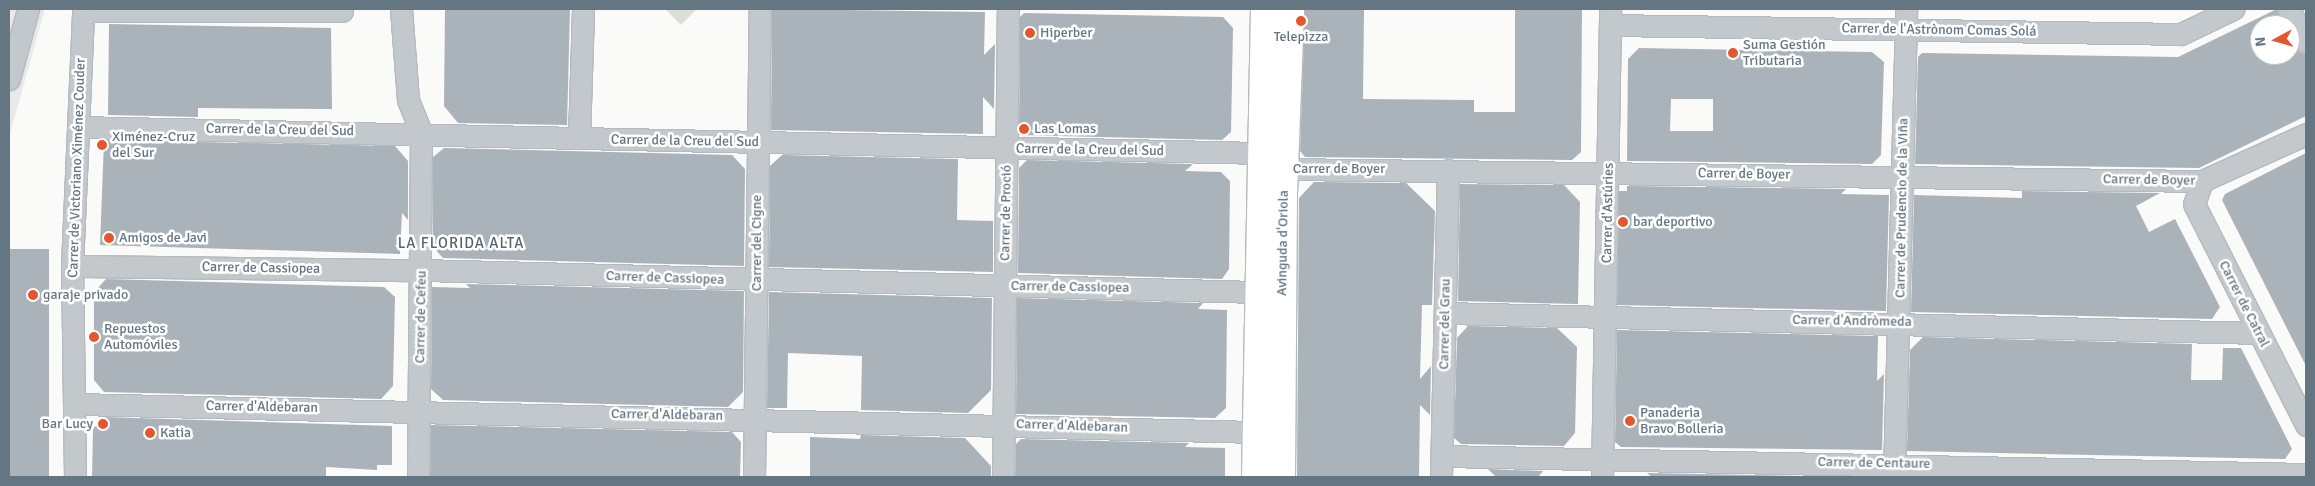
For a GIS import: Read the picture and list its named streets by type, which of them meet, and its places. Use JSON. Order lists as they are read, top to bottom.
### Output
{
  "streets": {
    "main road": ["Avinguda d'Oriola"],
    "street": [
      "Carrer de l'Astrònom Comas Solá",
      "Carrer de la Creu del Sud",
      "Carrer de Victoriano Ximénez Couder",
      "Carrer de Boyer",
      "Carrer de Prudencio de la Viña",
      "Carrer de Proció",
      "Carrer d'Astúries",
      "Carrer del Cigne",
      "Carrer de Cassiopea",
      "Carrer de Catral",
      "Carrer de Cefeu",
      "Carrer d'Andròmeda",
      "Carrer del Grau",
      "Carrer d'Aldebaran",
      "Carrer de Centaure"
    ]
  },
  "crossings": [
    ["Carrer de l'Astrònom Comas Solá", "Carrer de Prudencio de la Viña"],
    ["Carrer de l'Astrònom Comas Solá", "Carrer d'Astúries"],
    ["Carrer de la Creu del Sud", "Carrer de Victoriano Ximénez Couder"],
    ["Carrer de la Creu del Sud", "Carrer de Proció"],
    ["Carrer de la Creu del Sud", "Carrer del Cigne"],
    ["Carrer de la Creu del Sud", "Avinguda d'Oriola"],
    ["Carrer de la Creu del Sud", "Carrer de Cefeu"],
    ["Carrer de Victoriano Ximénez Couder", "Carrer de Cassiopea"],
    ["Carrer de Victoriano Ximénez Couder", "Carrer d'Aldebaran"],
    ["Carrer de Boyer", "Carrer de Prudencio de la Viña"],
    ["Carrer de Boyer", "Carrer d'Astúries"],
    ["Carrer de Boyer", "Avinguda d'Oriola"],
    ["Carrer de Boyer", "Carrer de Catral"],
    ["Carrer de Boyer", "Carrer del Grau"],
    ["Carrer de Prudencio de la Viña", "Carrer d'Andròmeda"],
    ["Carrer de Prudencio de la Viña", "Carrer de Centaure"],
    ["Carrer de Proció", "Carrer de Cassiopea"],
    ["Carrer de Proció", "Carrer d'Aldebaran"],
    ["Carrer d'Astúries", "Carrer d'Andròmeda"],
    ["Carrer d'Astúries", "Carrer de Centaure"],
    ["Carrer del Cigne", "Carrer de Cassiopea"],
    ["Carrer del Cigne", "Carrer d'Aldebaran"],
    ["Avinguda d'Oriola", "Carrer de Cassiopea"],
    ["Avinguda d'Oriola", "Carrer d'Aldebaran"],
    ["Carrer de Cassiopea", "Carrer de Cefeu"],
    ["Carrer de Catral", "Carrer d'Andròmeda"],
    ["Carrer de Cefeu", "Carrer d'Aldebaran"],
    ["Carrer d'Andròmeda", "Carrer del Grau"],
    ["Carrer del Grau", "Carrer de Centaure"]
  ],
  "districts": ["LA FLORIDA ALTA"],
  "places": [
    "Telepizza",
    "Hiperber",
    "Suma Gestión Tributaria",
    "Las Lomas",
    "Ximénez-Cruz del Sur",
    "bar deportivo",
    "Amigos de Javi",
    "garaje privado",
    "Repuestos Automóviles",
    "Panaderia Bravo Bolleria",
    "Bar Lucy",
    "Katia"
  ],
  "north": "left"
}
